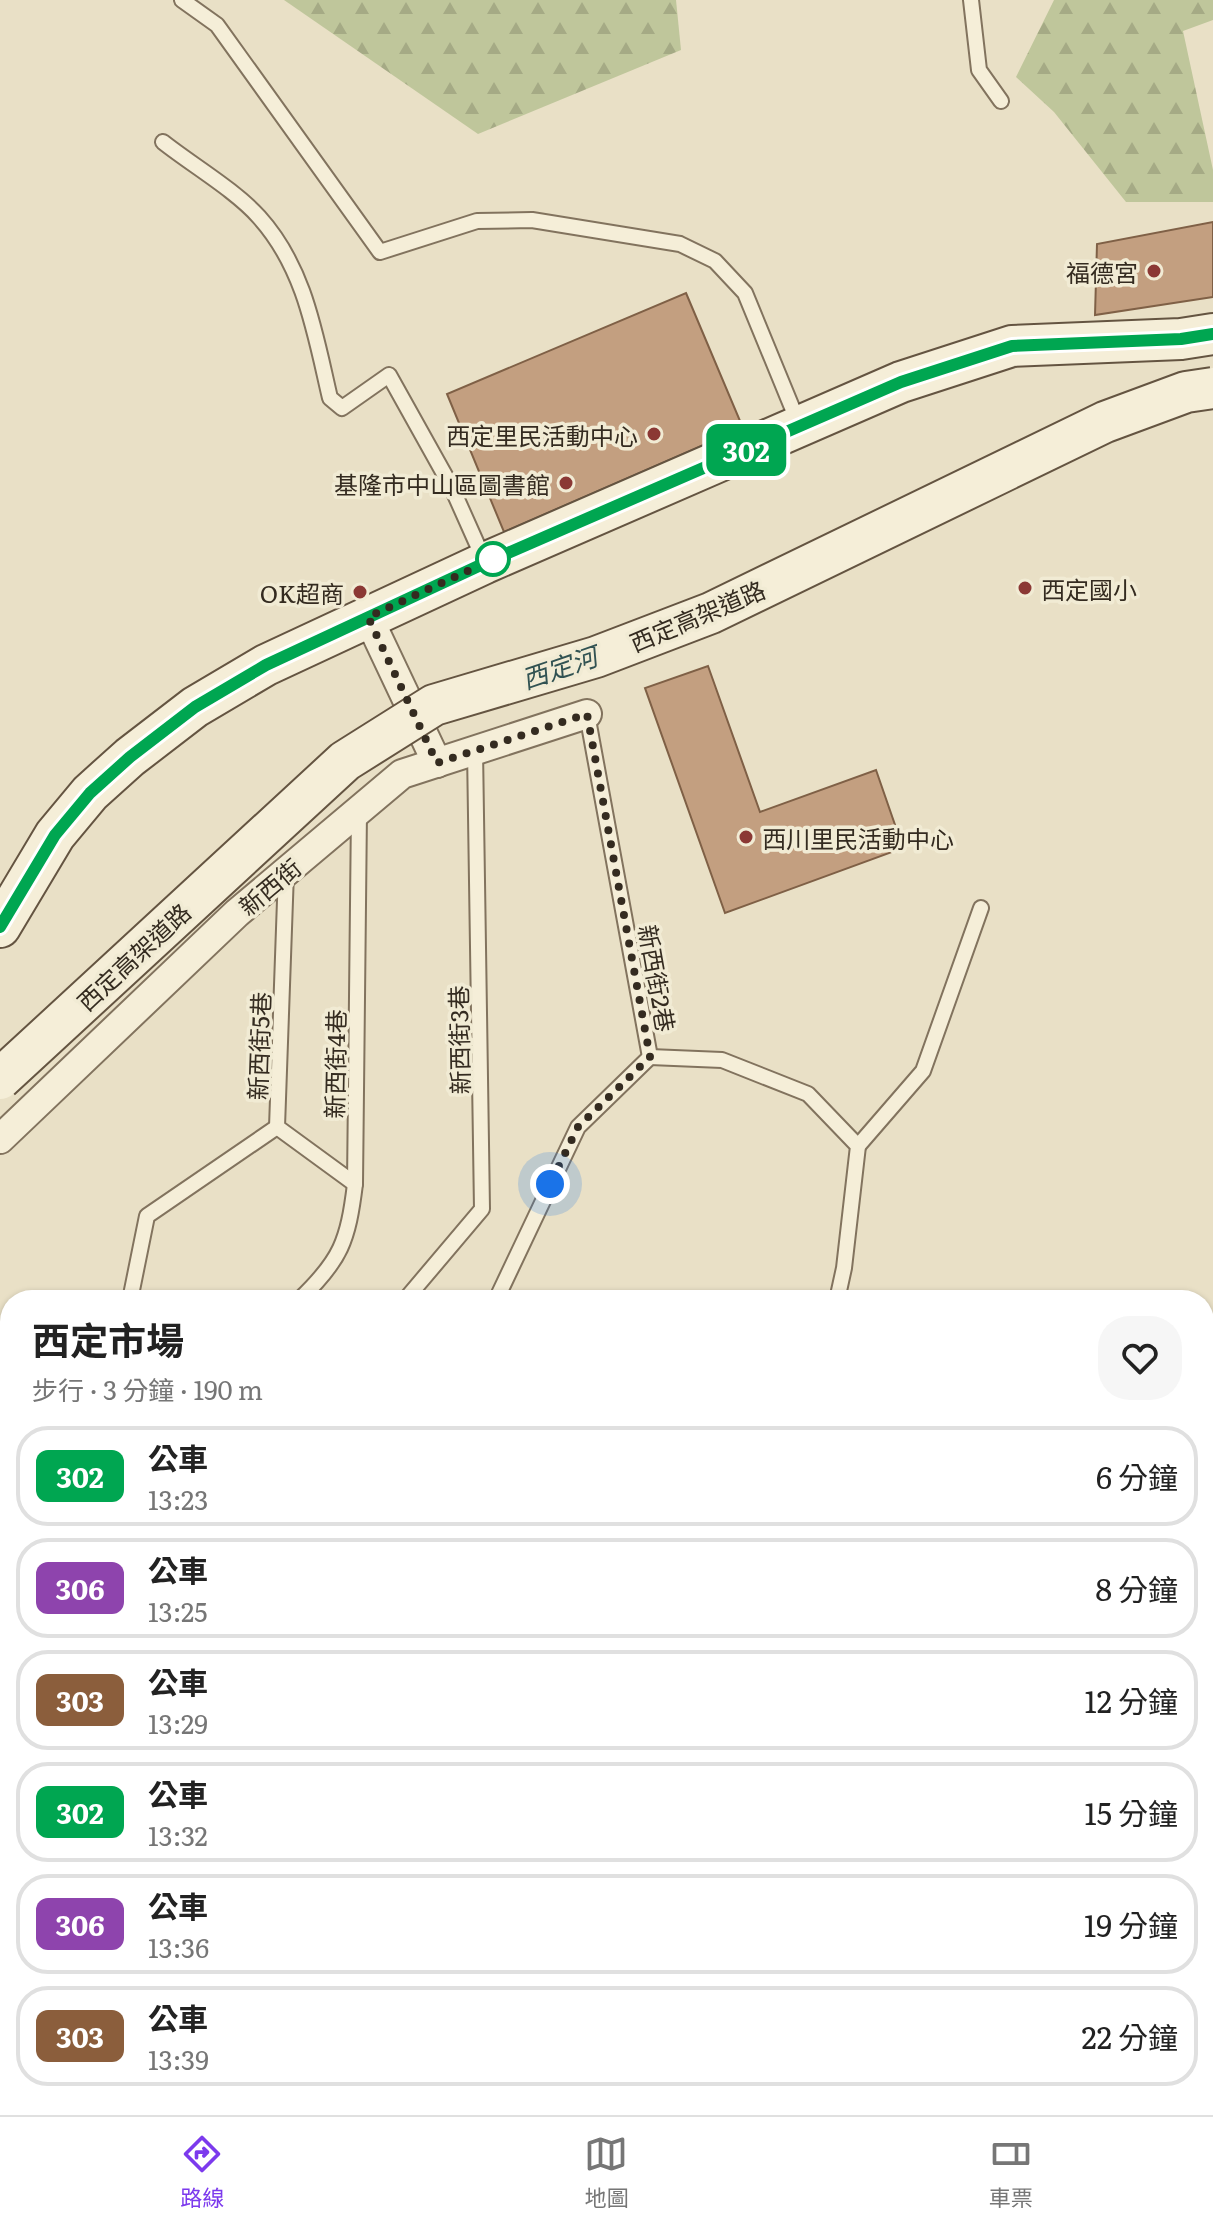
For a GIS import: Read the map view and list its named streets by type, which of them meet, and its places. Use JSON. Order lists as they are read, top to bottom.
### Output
{
  "streets": {
    "street": ["西定高架道路", "新西街"],
    "lane": [
      "新西街2巷",
      "新西街3巷",
      "新西街5巷",
      "新西街4巷"
    ]
  },
  "crossings": [
    ["新西街", "新西街2巷"],
    ["新西街", "新西街3巷"],
    ["新西街", "新西街5巷"],
    ["新西街", "新西街4巷"],
    ["新西街5巷", "新西街4巷"]
  ],
  "water": ["西定河"],
  "places": [
    "福德宮",
    "西定里民活動中心",
    "基隆市中山區圖書館",
    "西定國小",
    "OK超商",
    "西川里民活動中心"
  ],
  "lines": ["bus line 302"],
  "page": {
    "on_map": "302",
    "heading": ["西定市場", "步行 · 3 分鐘 · 190 m"],
    "list": [
      {
        "mark": "302",
        "name": "公車",
        "note": "13:23",
        "value": "6 分鐘"
      },
      {
        "mark": "306",
        "name": "公車",
        "note": "13:25",
        "value": "8 分鐘"
      },
      {
        "mark": "303",
        "name": "公車",
        "note": "13:29",
        "value": "12 分鐘"
      },
      {
        "mark": "302",
        "name": "公車",
        "note": "13:32",
        "value": "15 分鐘"
      },
      {
        "mark": "306",
        "name": "公車",
        "note": "13:36",
        "value": "19 分鐘"
      },
      {
        "mark": "303",
        "name": "公車",
        "note": "13:39",
        "value": "22 分鐘"
      }
    ],
    "tabs": ["路線", "地圖", "車票"]
  }
}
